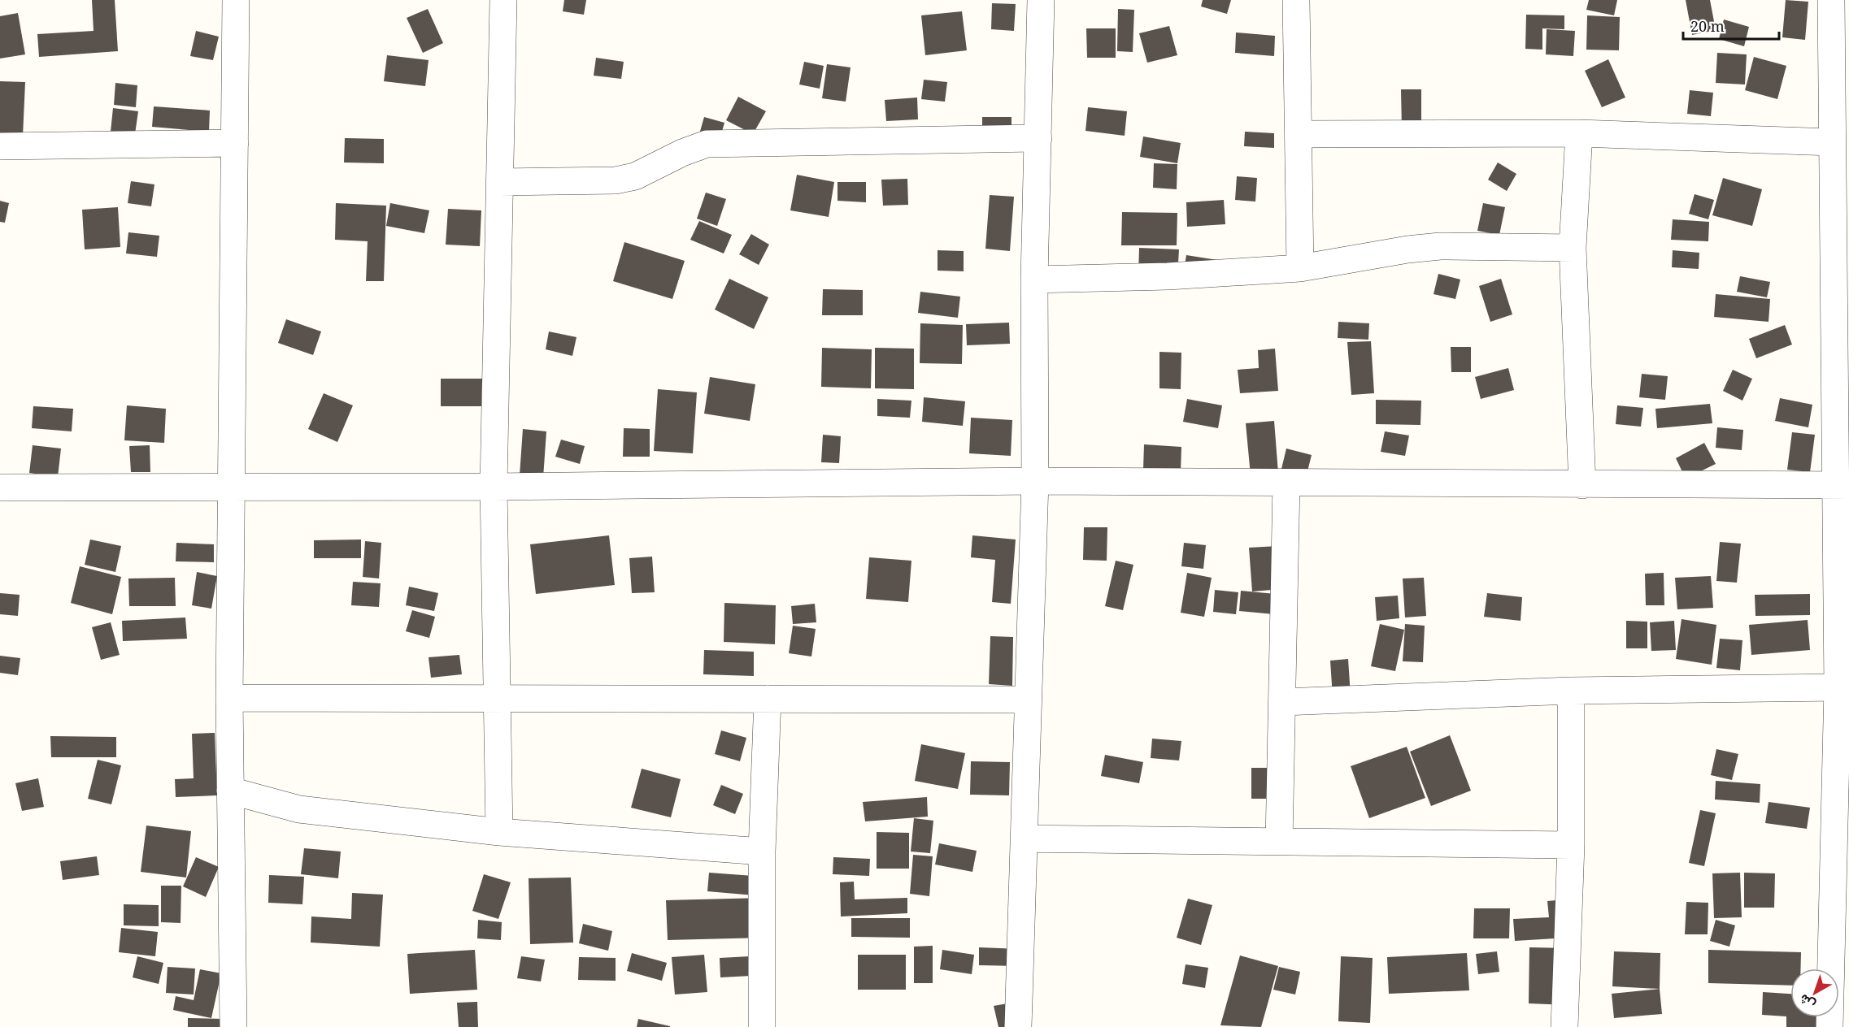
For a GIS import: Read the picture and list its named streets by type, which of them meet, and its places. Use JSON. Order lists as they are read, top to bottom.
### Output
{
  "scale_bar": "20 m",
  "north": "bottom left"
}
